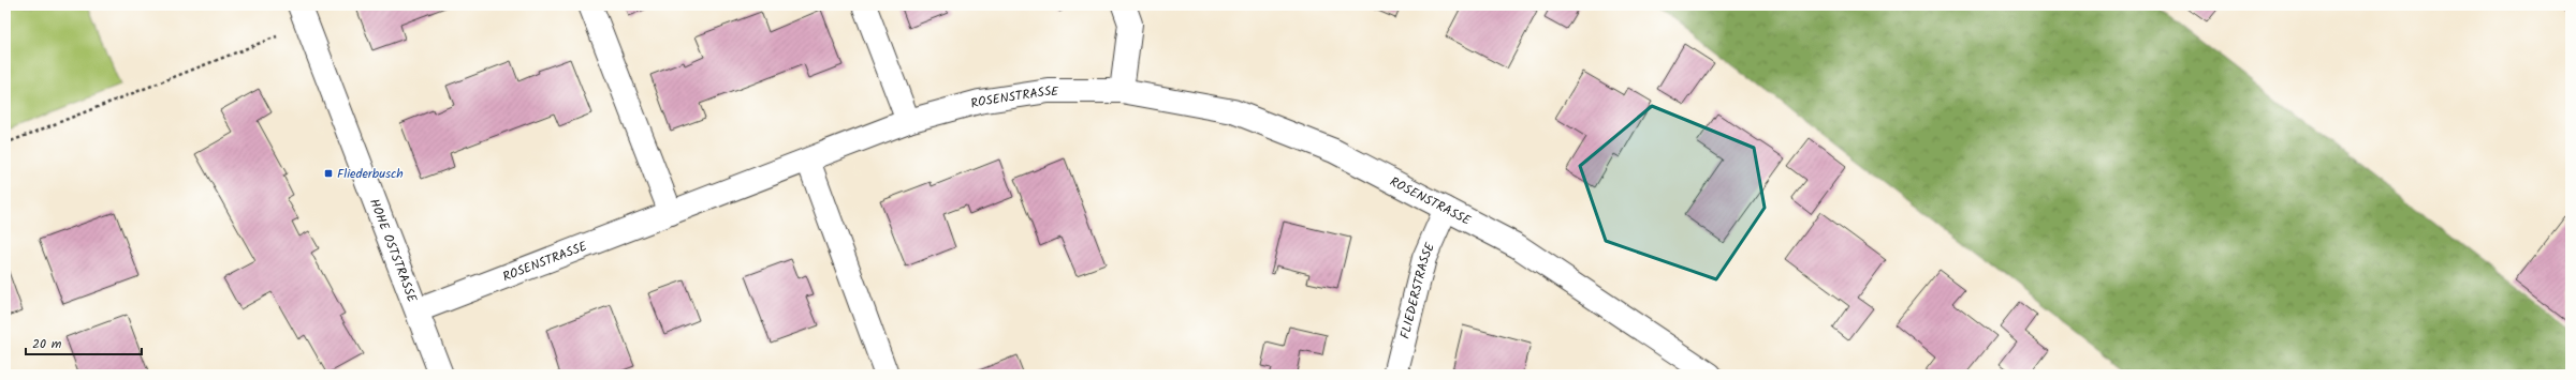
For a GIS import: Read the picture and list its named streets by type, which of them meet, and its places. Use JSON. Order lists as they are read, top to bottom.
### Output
{
  "streets": {
    "street": ["ROSENSTRASSE", "HOHE OSTSTRASSE", "FLIEDERSTRASSE"]
  },
  "crossings": [
    ["ROSENSTRASSE", "HOHE OSTSTRASSE"],
    ["ROSENSTRASSE", "FLIEDERSTRASSE"]
  ],
  "places": {
    "transit": ["Fliederbusch"]
  },
  "scale_bar": "20 m"
}
